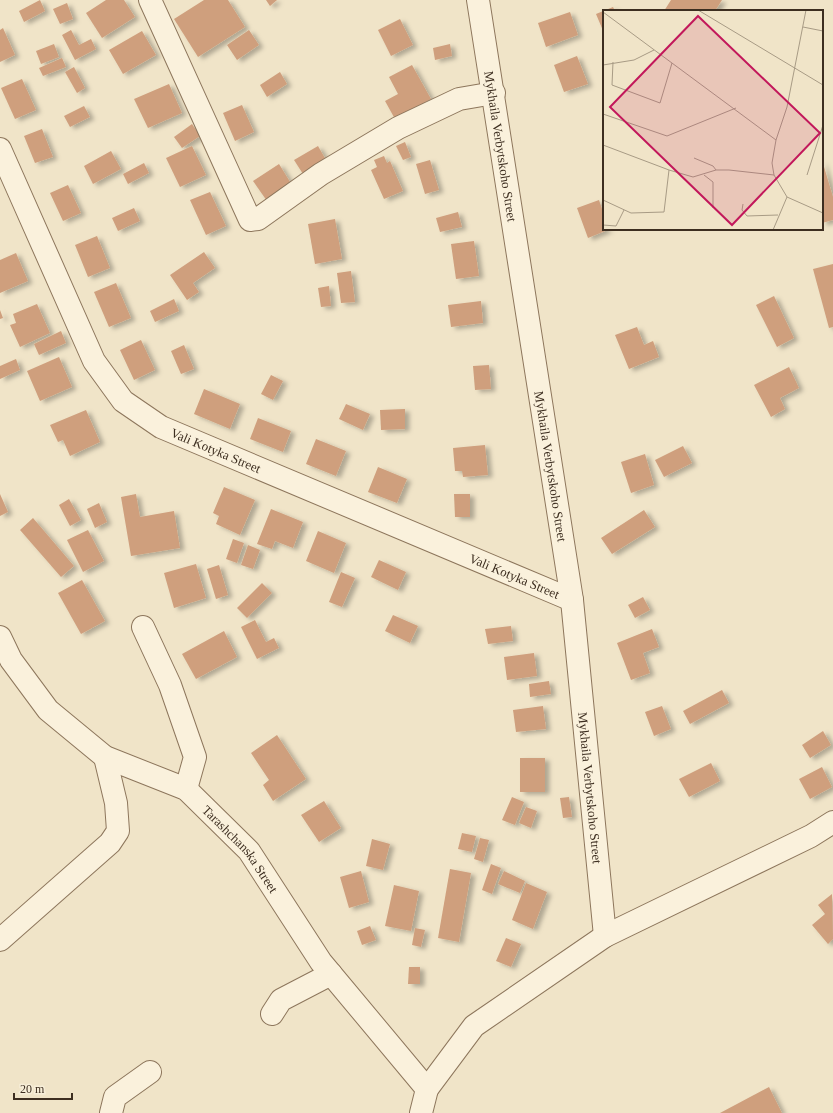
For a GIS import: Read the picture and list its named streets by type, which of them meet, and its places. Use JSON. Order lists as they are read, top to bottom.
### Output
{
  "streets": {
    "street": ["Mykhaila Verbytskoho Street", "Vali Kotyka Street", "Tarashchanska Street"]
  },
  "crossings": [
    ["Mykhaila Verbytskoho Street", "Vali Kotyka Street"]
  ],
  "scale_bar": "20 m"
}
